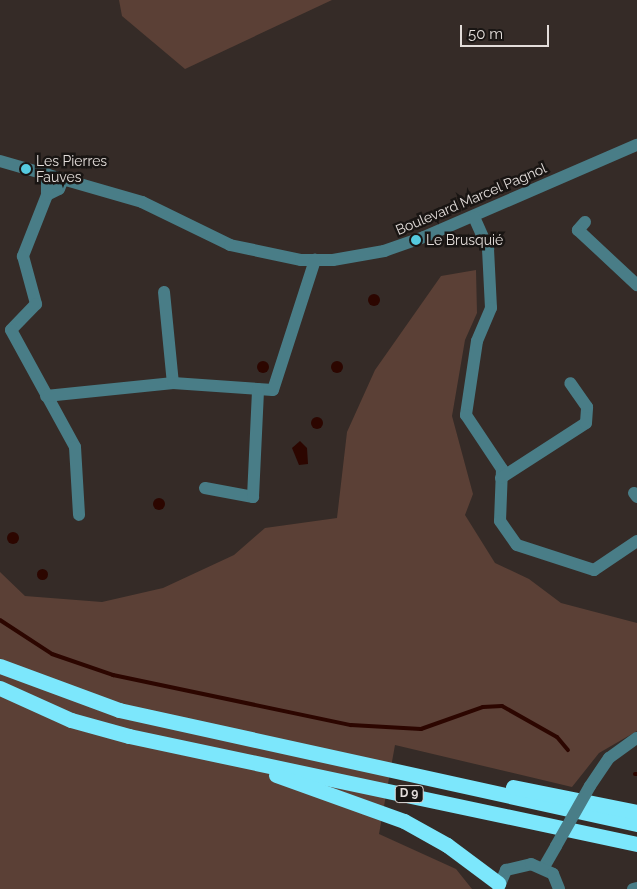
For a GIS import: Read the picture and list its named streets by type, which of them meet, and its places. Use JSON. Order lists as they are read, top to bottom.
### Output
{
  "streets": {
    "highway": ["D 9"],
    "street": ["Boulevard Marcel Pagnol"]
  },
  "places": ["Les Pierres Fauves", "Le Brusquié"],
  "scale_bar": "50 m"
}
